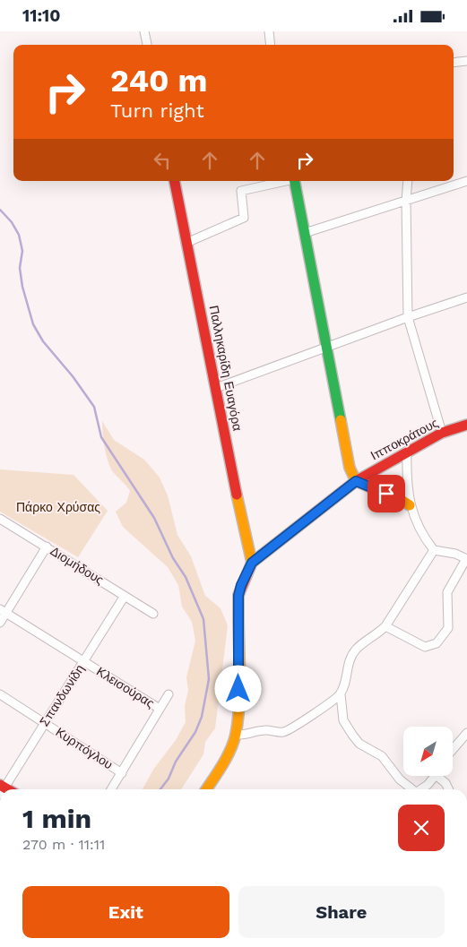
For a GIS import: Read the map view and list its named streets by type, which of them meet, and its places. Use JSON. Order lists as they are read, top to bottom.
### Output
{
  "streets": {
    "street": [
      "Παλληκαρίδη Ευαγόρα",
      "Ιπποκράτους",
      "Διομήδους",
      "Κλεισούρας",
      "Σπανδωνίδη",
      "Κυρπόγλου"
    ]
  },
  "crossings": [
    ["Παλληκαρίδη Ευαγόρα", "Ιπποκράτους"],
    ["Διομήδους", "Σπανδωνίδη"],
    ["Κλεισούρας", "Σπανδωνίδη"],
    ["Σπανδωνίδη", "Κυρπόγλου"]
  ],
  "parks": ["Πάρκο Χρύσας"],
  "north": "bottom left",
  "page": {
    "status": "11:10",
    "turn": ["240 m", "Turn right"],
    "heading": ["1 min", "270 m · 11:11"],
    "buttons": ["Exit", "Share"]
  }
}
